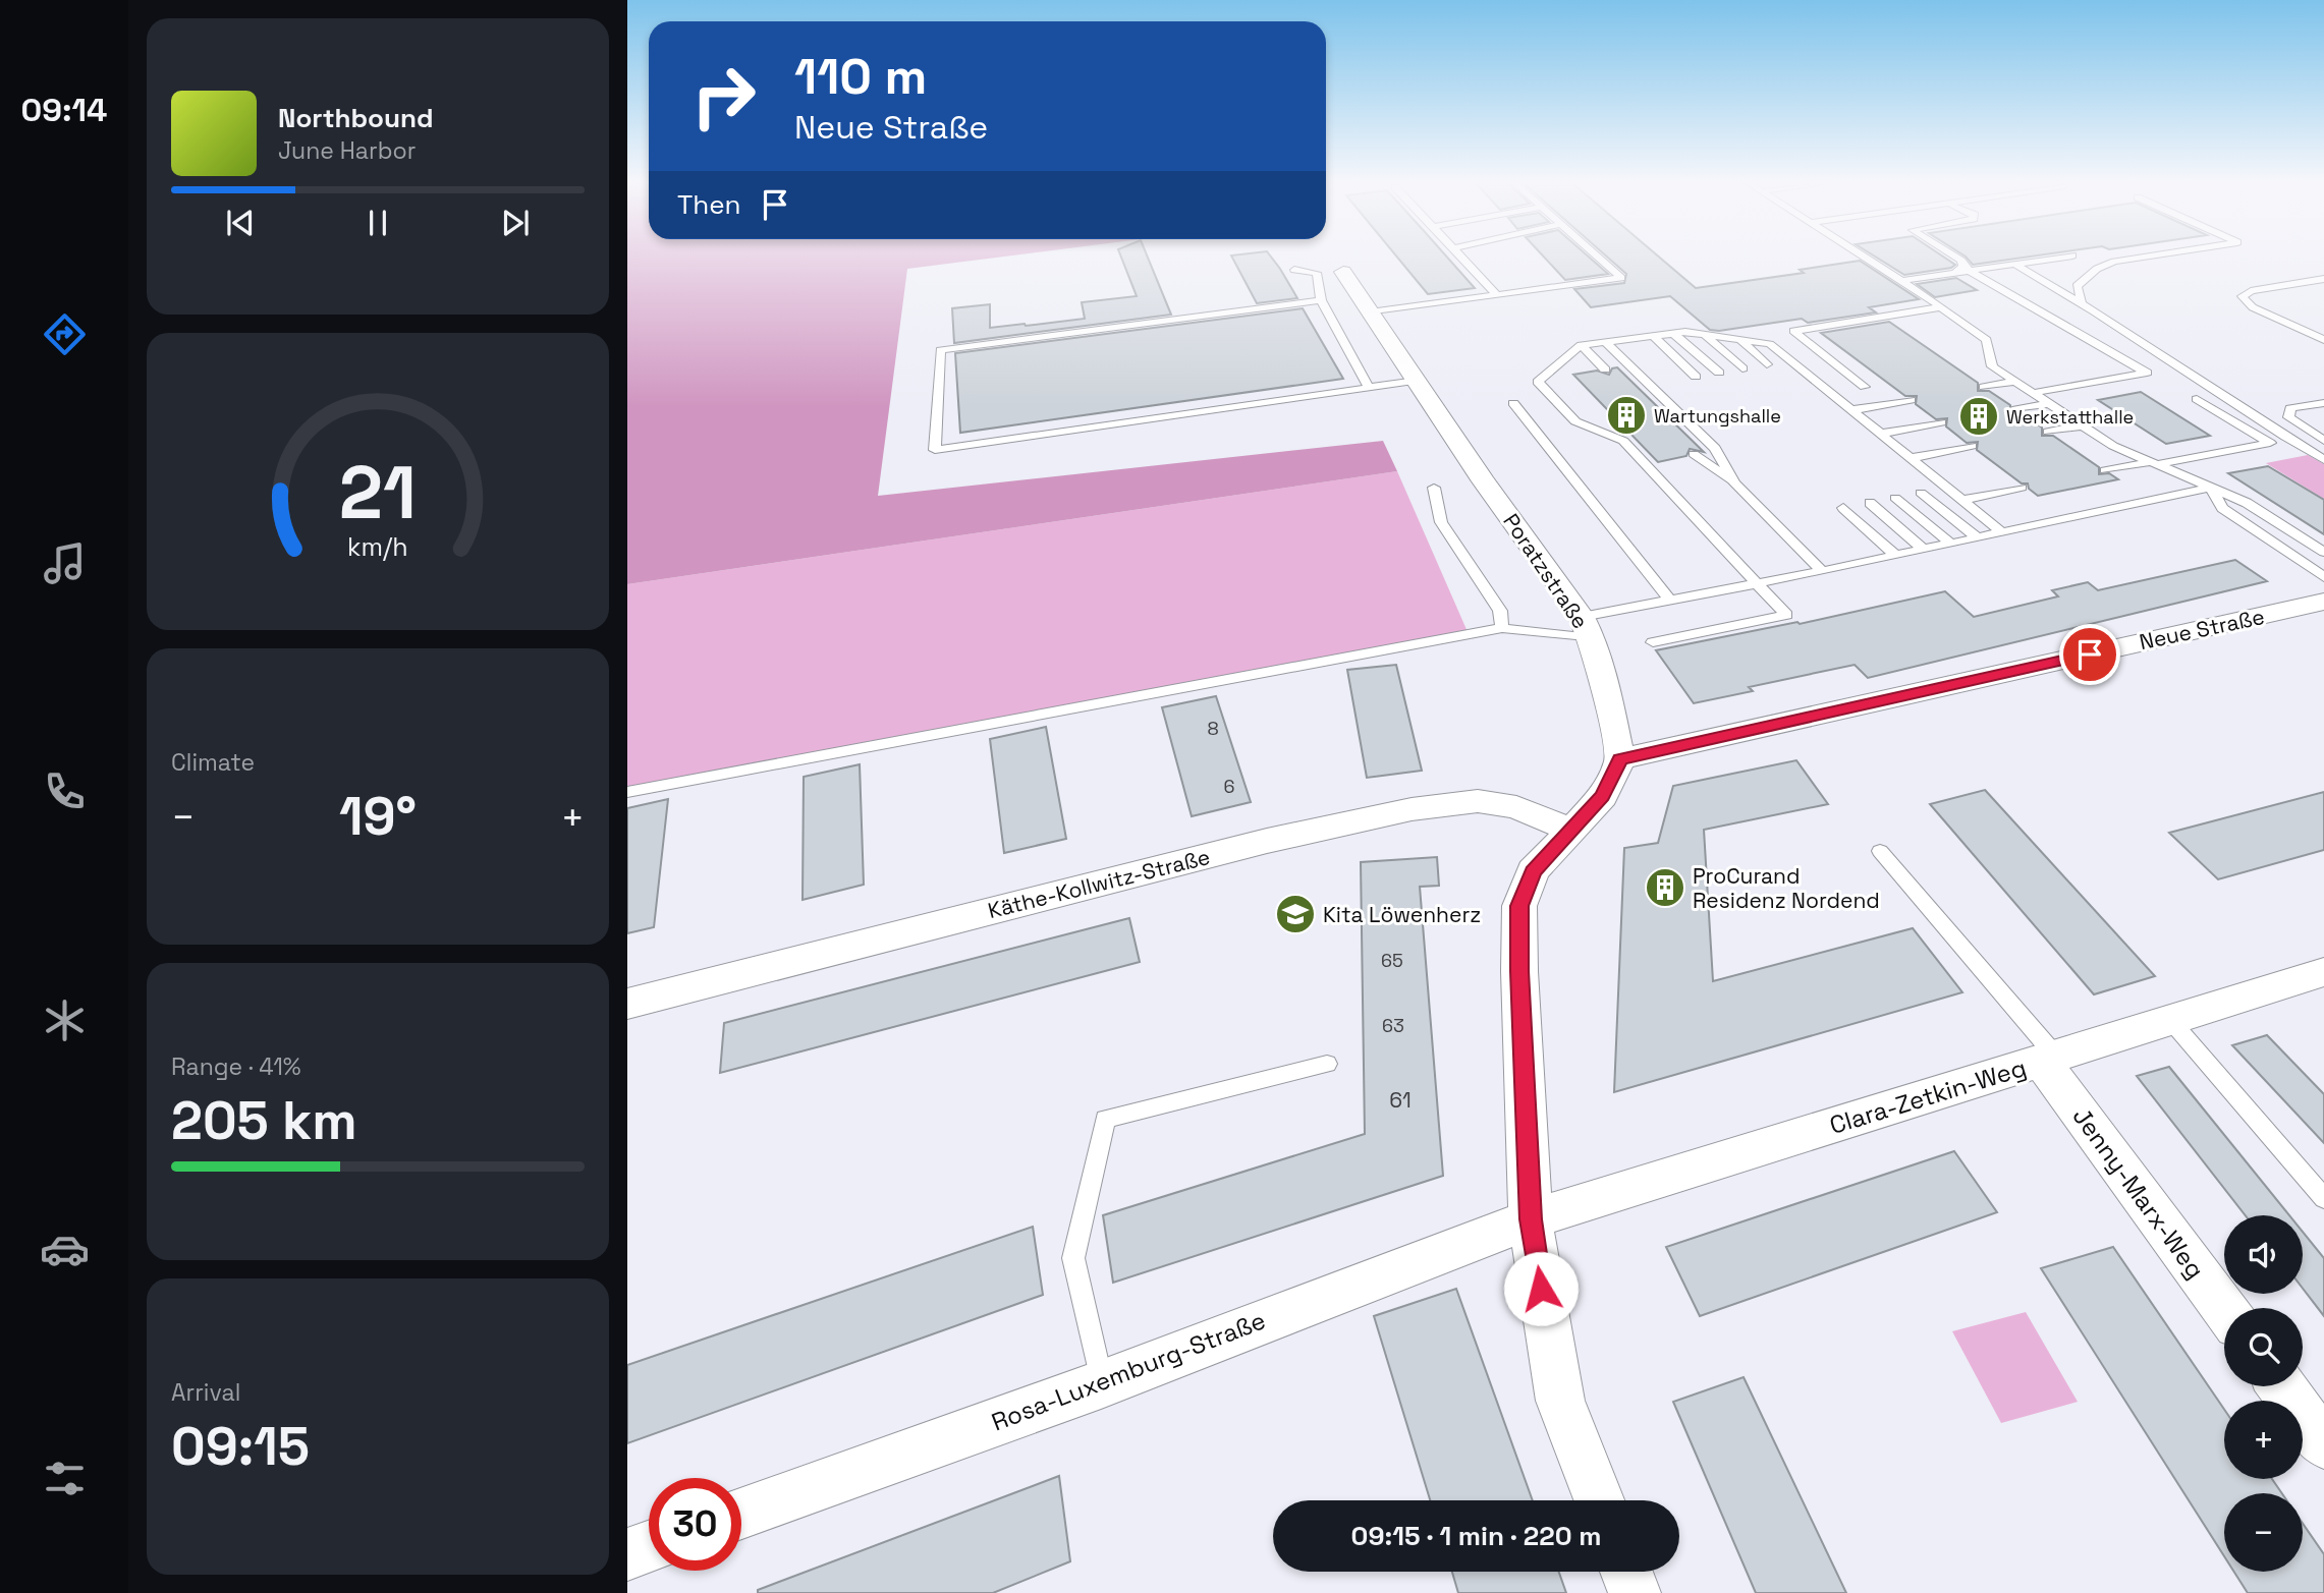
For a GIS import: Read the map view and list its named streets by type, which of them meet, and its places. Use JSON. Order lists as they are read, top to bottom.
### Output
{
  "streets": {
    "street": [
      "Poratzstraße",
      "Neue Straße",
      "Käthe-Kollwitz-Straße",
      "Clara-Zetkin-Weg",
      "Jenny-Marx-Weg",
      "Rosa-Luxemburg-Straße"
    ]
  },
  "crossings": [
    ["Poratzstraße", "Neue Straße"],
    ["Clara-Zetkin-Weg", "Jenny-Marx-Weg"],
    ["Clara-Zetkin-Weg", "Rosa-Luxemburg-Straße"]
  ],
  "places": {
    "building": ["Wartungshalle", "Werkstatthalle", "ProCurand Residenz Nordend"],
    "school or university": ["Kita Löwenherz"]
  },
  "house_numbers": [
    "8",
    "6",
    "65",
    "63",
    "61"
  ],
  "page": {
    "tabs": "09:14",
    "turn": ["110 m", "Neue Straße"],
    "song": ["Northbound", "June Harbor"],
    "then": "Then",
    "tile": [
      "Climate",
      ["Range · 41%", "205 km"],
      ["Arrival", "09:15"]
    ],
    "heat": ["−", "19°", "+"],
    "map_buttons": ["+", "−"],
    "limit": "30",
    "trip": "09:15 · 1 min · 220 m",
    "gauge": ["21", "km/h"]
  }
}
